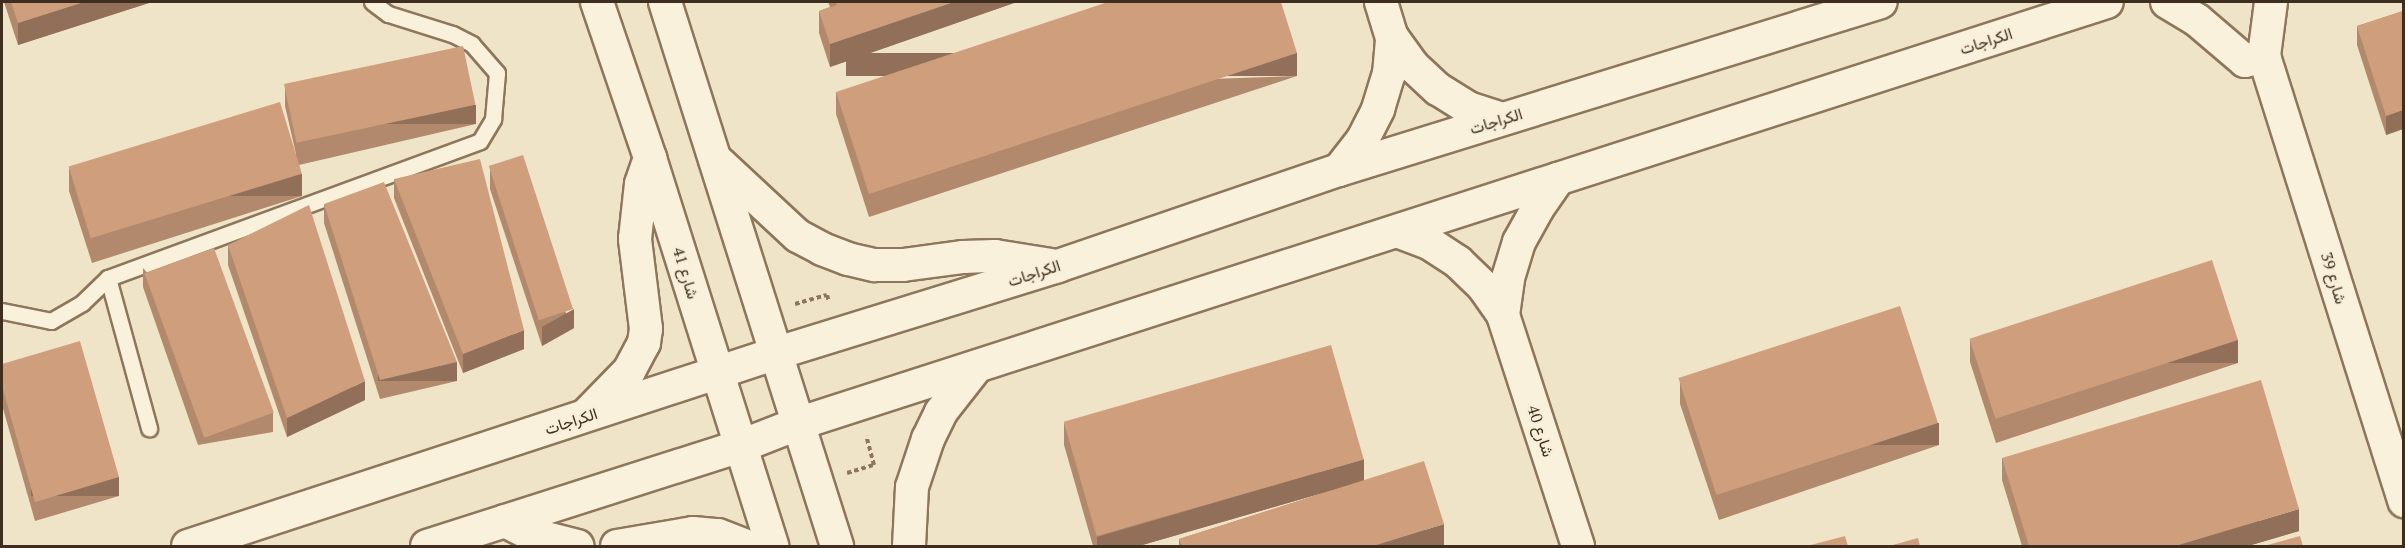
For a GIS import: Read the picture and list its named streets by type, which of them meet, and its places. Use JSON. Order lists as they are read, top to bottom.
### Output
{
  "streets": {
    "street": [
      "الكراجات",
      "شارع 41",
      "شارع 39",
      "شارع 40"
    ]
  },
  "crossings": [
    ["الكراجات", "شارع 41"],
    ["الكراجات", "شارع 40"]
  ]
}
